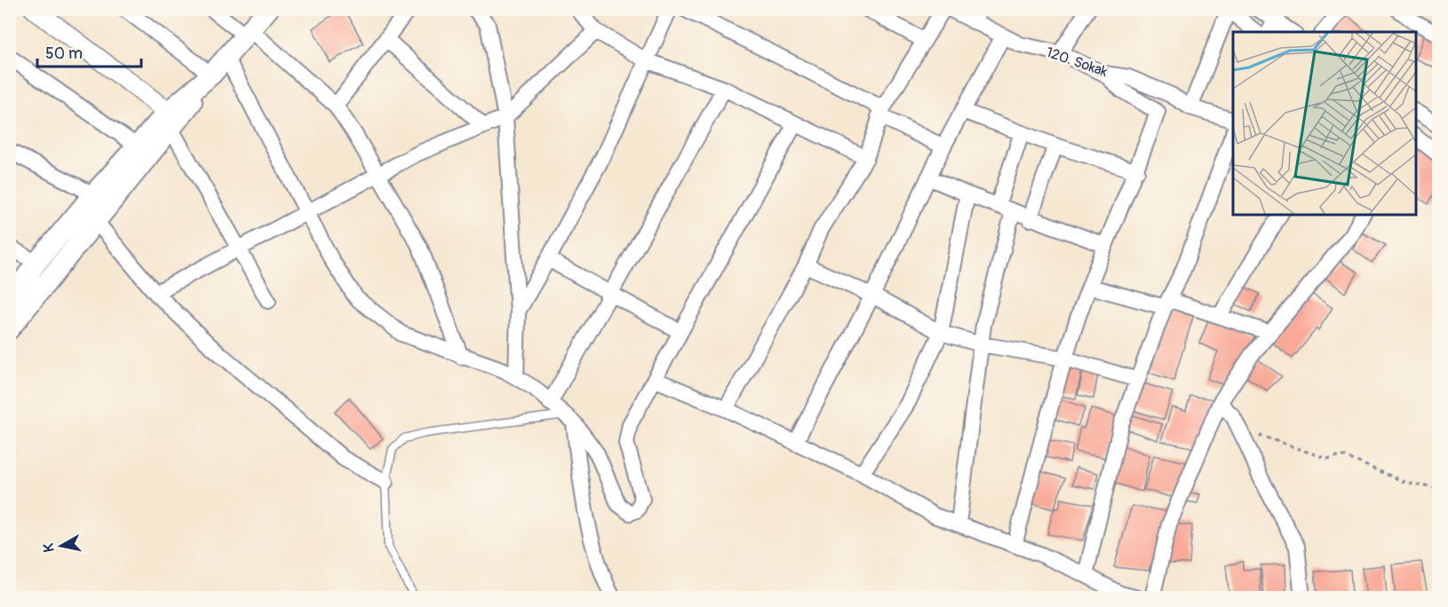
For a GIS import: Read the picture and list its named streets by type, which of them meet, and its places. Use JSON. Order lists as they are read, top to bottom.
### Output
{
  "streets": {
    "street": ["120. Sokak"]
  },
  "scale_bar": "50 m",
  "north": "left"
}
